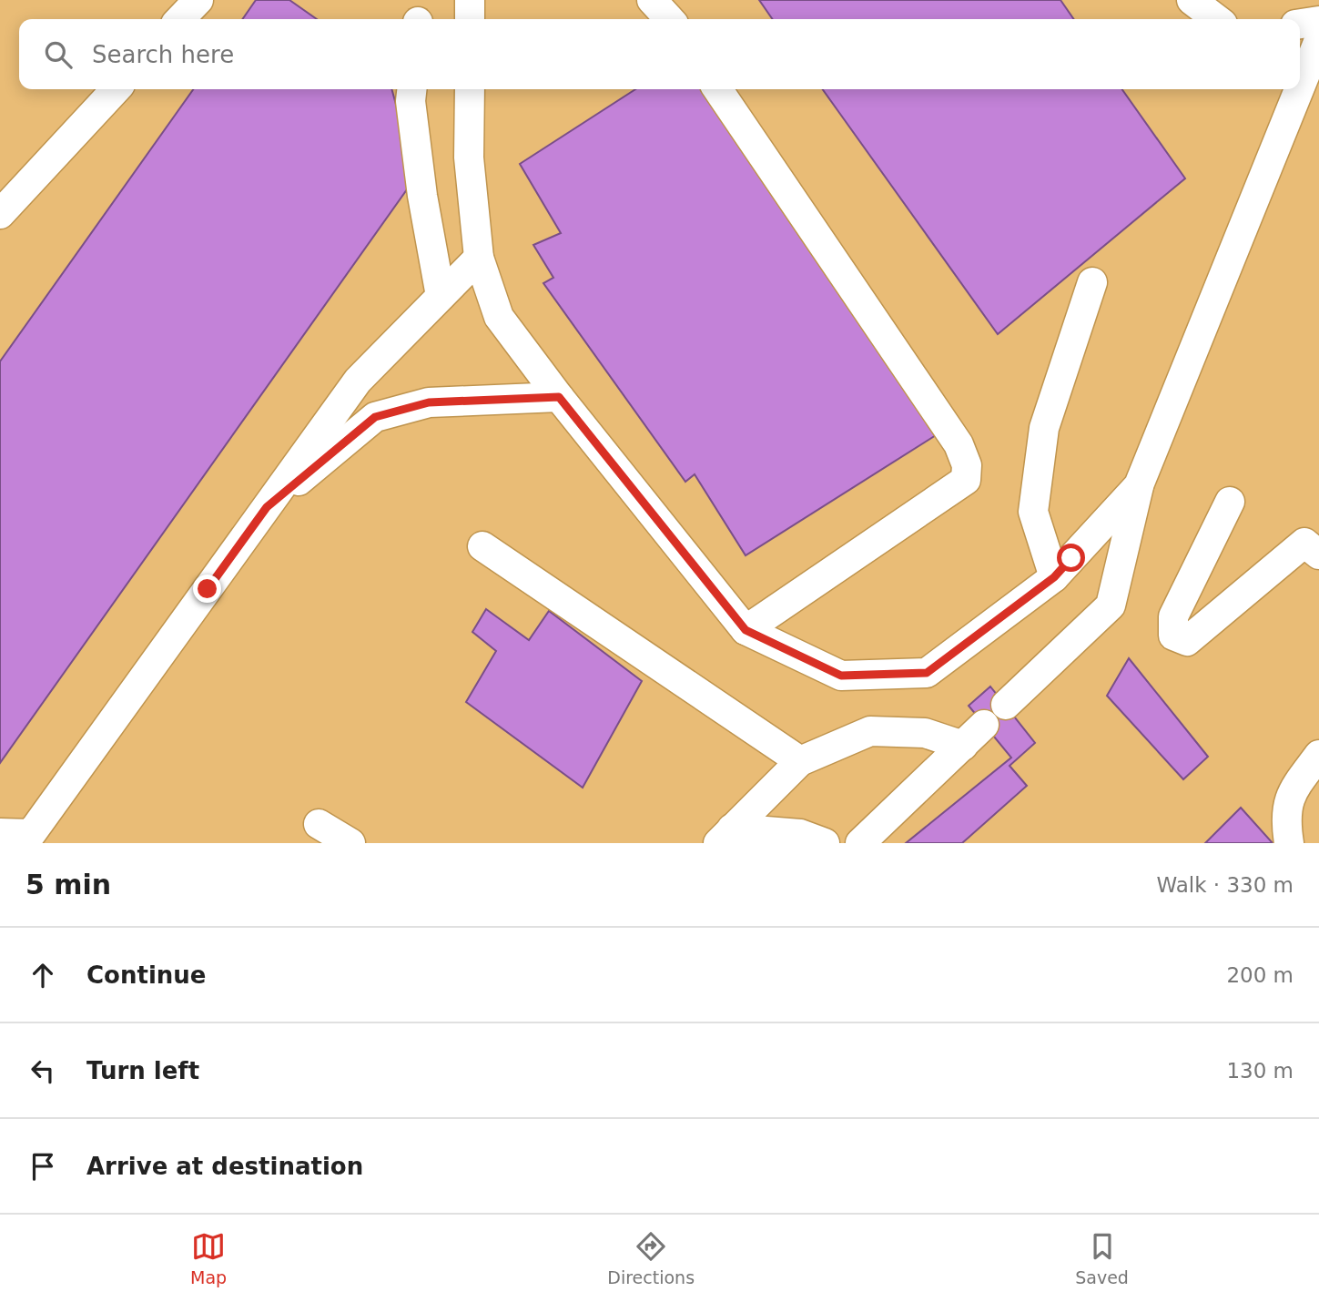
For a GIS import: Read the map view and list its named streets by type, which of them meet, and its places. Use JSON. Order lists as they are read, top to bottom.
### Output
{
  "page": {
    "search": "Search here",
    "heading": ["5 min", "Walk · 330 m"],
    "list": [
      ["Continue", "200 m"],
      ["Turn left", "130 m"],
      "Arrive at destination"
    ],
    "nav": ["Map", "Directions", "Saved"]
  }
}
